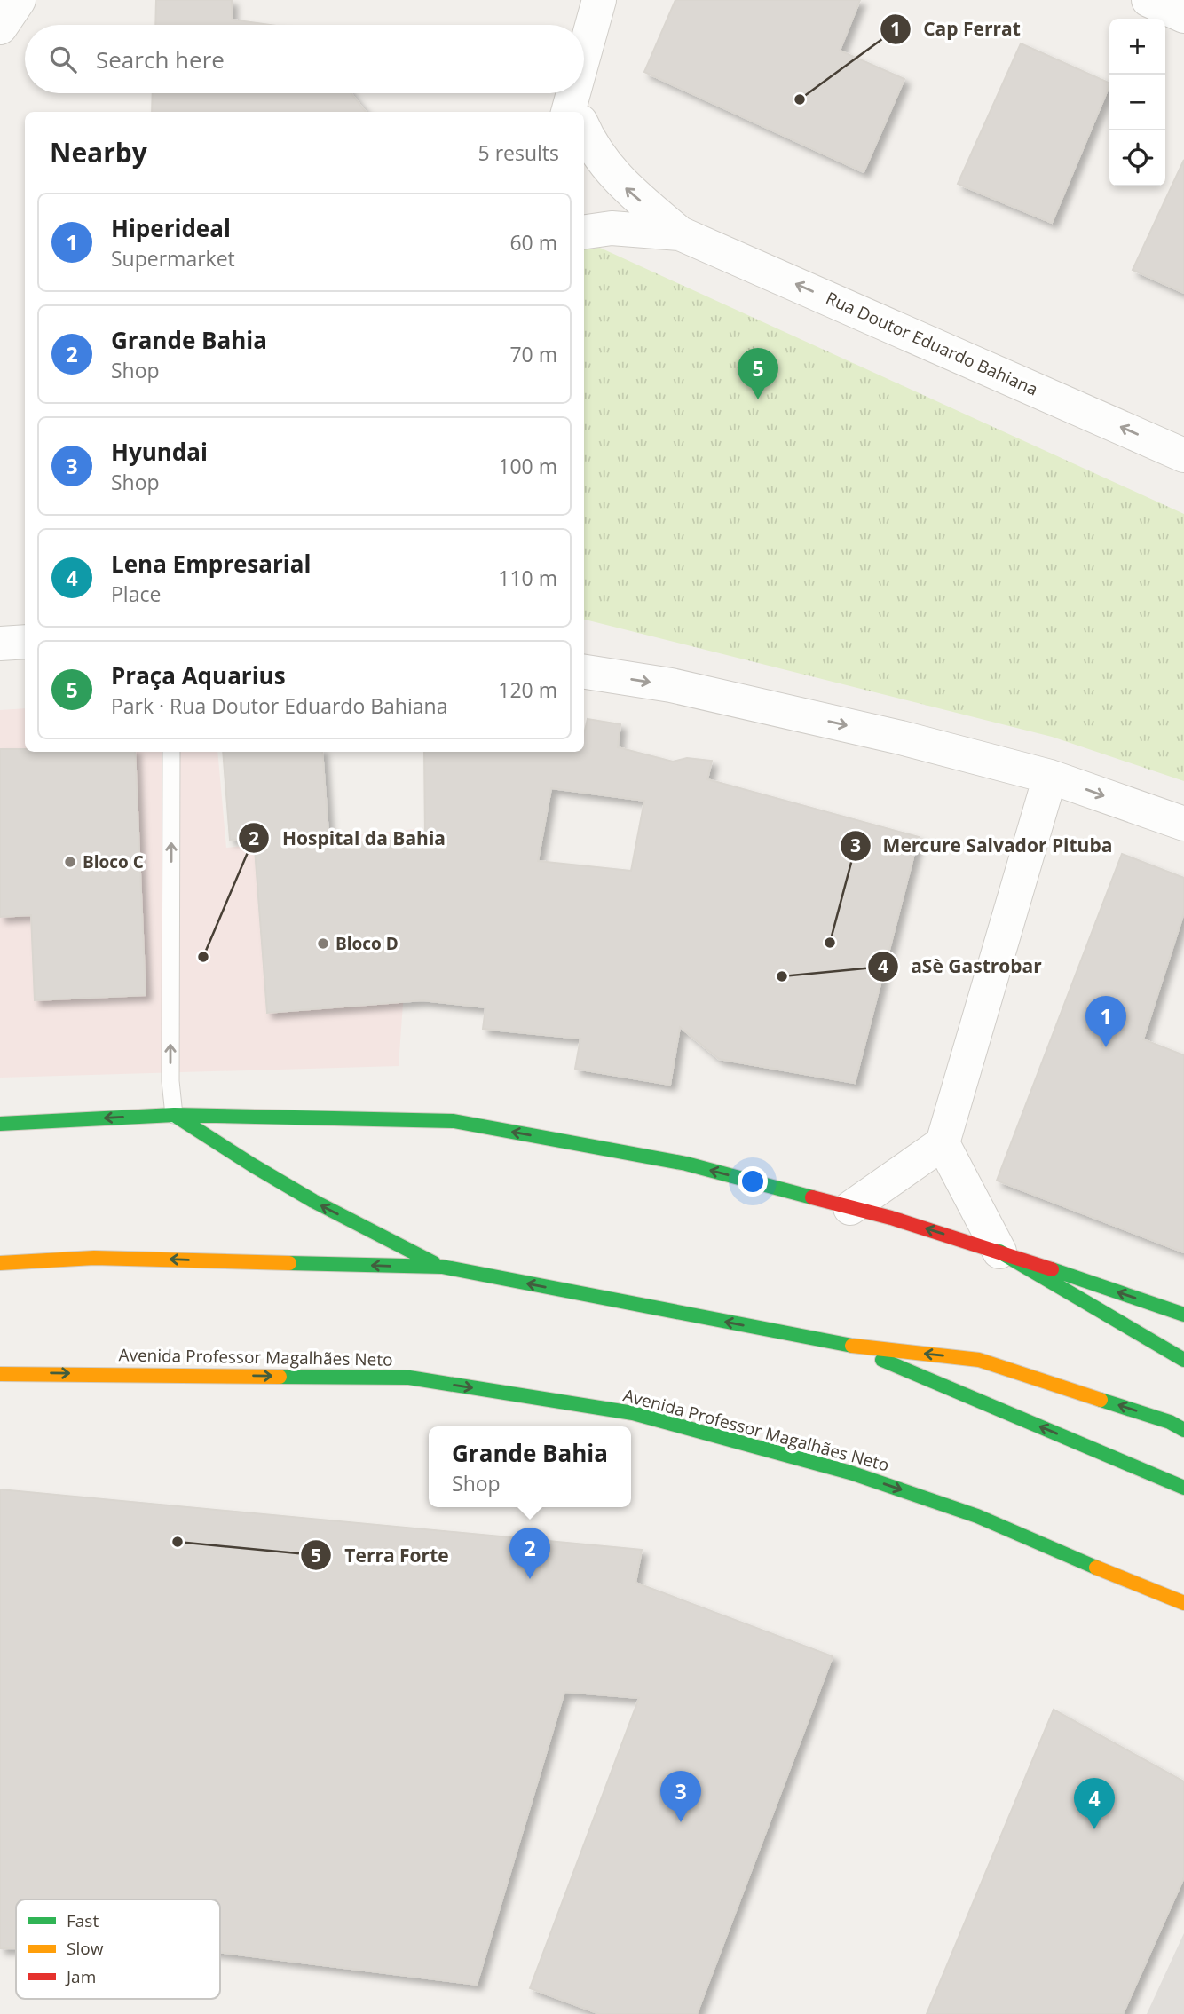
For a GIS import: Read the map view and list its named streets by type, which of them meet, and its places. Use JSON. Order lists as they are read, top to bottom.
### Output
{
  "streets": {
    "main road": ["Avenida Professor Magalhães Neto"],
    "street": ["Rua Doutor Eduardo Bahiana"]
  },
  "one_way": ["Rua Doutor Eduardo Bahiana"],
  "places": [
    "Cap Ferrat",
    "Bloco C",
    "Mercure Salvador Pituba",
    "Bloco D",
    "Hospital da Bahia",
    "aSè Gastrobar",
    "Terra Forte"
  ],
  "legend": ["Fast", "Slow", "Jam"],
  "page": {
    "map_buttons": ["+", "−"],
    "search": "Search here",
    "heading": ["Nearby", "5 results"],
    "list": [
      {
        "mark": "1",
        "name": "Hiperideal",
        "note": "Supermarket",
        "value": "60 m"
      },
      {
        "mark": "2",
        "name": "Grande Bahia",
        "note": "Shop",
        "value": "70 m"
      },
      {
        "mark": "3",
        "name": "Hyundai",
        "note": "Shop",
        "value": "100 m"
      },
      {
        "mark": "4",
        "name": "Lena Empresarial",
        "note": "Place",
        "value": "110 m"
      },
      {
        "mark": "5",
        "name": "Praça Aquarius",
        "note": "Park · Rua Doutor Eduardo Bahiana",
        "value": "120 m"
      }
    ],
    "pins": [
      "5",
      "1",
      "2",
      "3",
      "4"
    ],
    "popup": ["Grande Bahia", "Shop"]
  }
}
